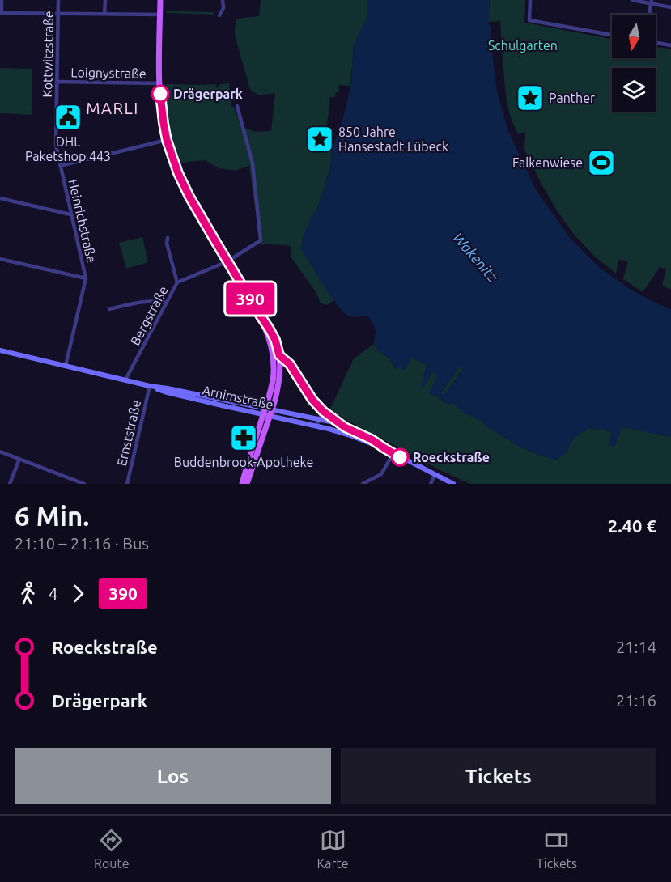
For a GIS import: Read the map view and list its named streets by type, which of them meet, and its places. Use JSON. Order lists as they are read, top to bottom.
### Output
{
  "streets": {
    "main road": ["Arnimstraße"],
    "street": [
      "Kottwitzstraße",
      "Loignystraße",
      "Heinrichstraße",
      "Bergstraße",
      "Ernststraße"
    ]
  },
  "crossings": [
    ["Kottwitzstraße", "Loignystraße"],
    ["Kottwitzstraße", "Heinrichstraße"],
    ["Heinrichstraße", "Arnimstraße"],
    ["Bergstraße", "Arnimstraße"],
    ["Arnimstraße", "Ernststraße"]
  ],
  "districts": ["MARLI"],
  "water": ["Wakenitz"],
  "parks": ["Schulgarten"],
  "places": {
    "other": ["Drägerpark", "Roeckstraße"],
    "place": ["Panther", "850 Jahre Hansestadt Lübeck"],
    "public building": ["DHL Paketshop 443"],
    "sports": ["Falkenwiese"],
    "pharmacy": ["Buddenbrook-Apotheke"]
  },
  "lines": ["bus line 390"],
  "north": "bottom",
  "page": {
    "on_map": "390",
    "heading": ["6 Min.", "21:10 – 21:16 · Bus", "2.40 €"],
    "legs": ["4", "390"],
    "list": [
      {
        "name": "Roeckstraße",
        "value": "21:14"
      },
      {
        "name": "Drägerpark",
        "value": "21:16"
      }
    ],
    "buttons": ["Los", "Tickets"],
    "tabs": ["Route", "Karte", "Tickets"]
  }
}
